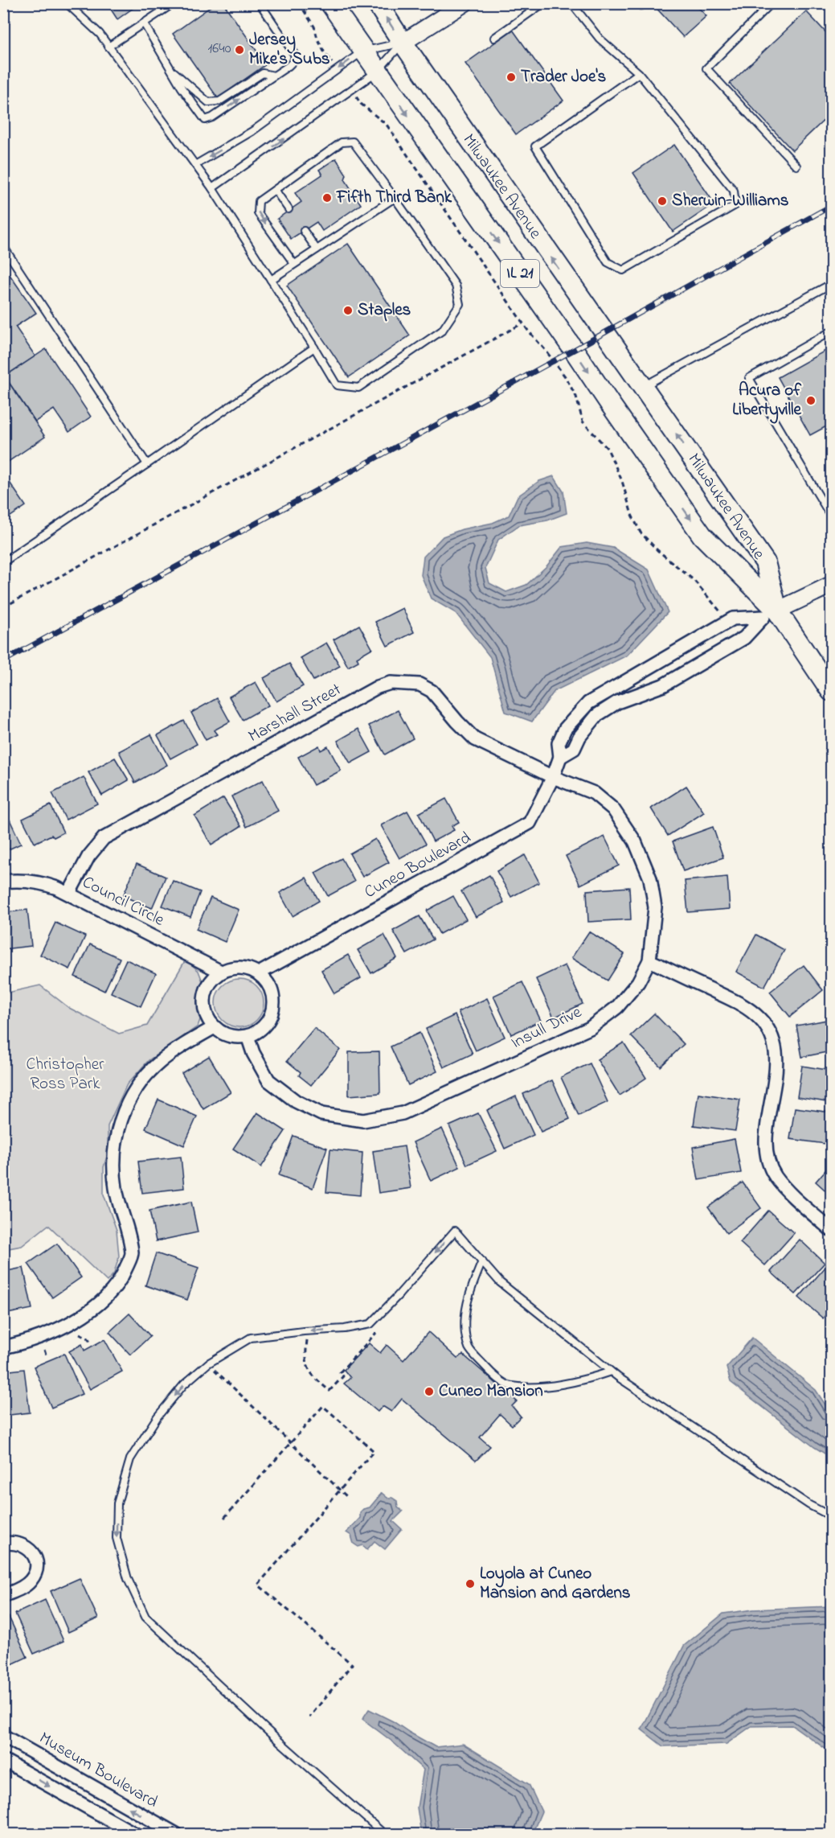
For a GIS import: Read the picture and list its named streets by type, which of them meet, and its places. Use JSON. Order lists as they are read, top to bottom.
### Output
{
  "streets": {
    "main road": ["Milwaukee Avenue", "IL 21"],
    "street": [
      "Marshall Street",
      "Cuneo Boulevard",
      "Council Circle",
      "Insull Drive",
      "Museum Boulevard"
    ]
  },
  "crossings": [
    ["Milwaukee Avenue", "IL 21"],
    ["Milwaukee Avenue", "Cuneo Boulevard"],
    ["IL 21", "Cuneo Boulevard"],
    ["Marshall Street", "Cuneo Boulevard"],
    ["Marshall Street", "Council Circle"],
    ["Marshall Street", "Insull Drive"],
    ["Cuneo Boulevard", "Council Circle"],
    ["Cuneo Boulevard", "Insull Drive"],
    ["Council Circle", "Insull Drive"]
  ],
  "parks": ["Christopher Ross Park"],
  "places": [
    "Jersey Mike's Subs",
    "Trader Joe's",
    "Fifth Third Bank",
    "Sherwin-Williams",
    "Staples",
    "Acura of Libertyville",
    "Cuneo Mansion",
    "Loyola at Cuneo Mansion and Gardens"
  ],
  "house_numbers": ["1640"]
}
